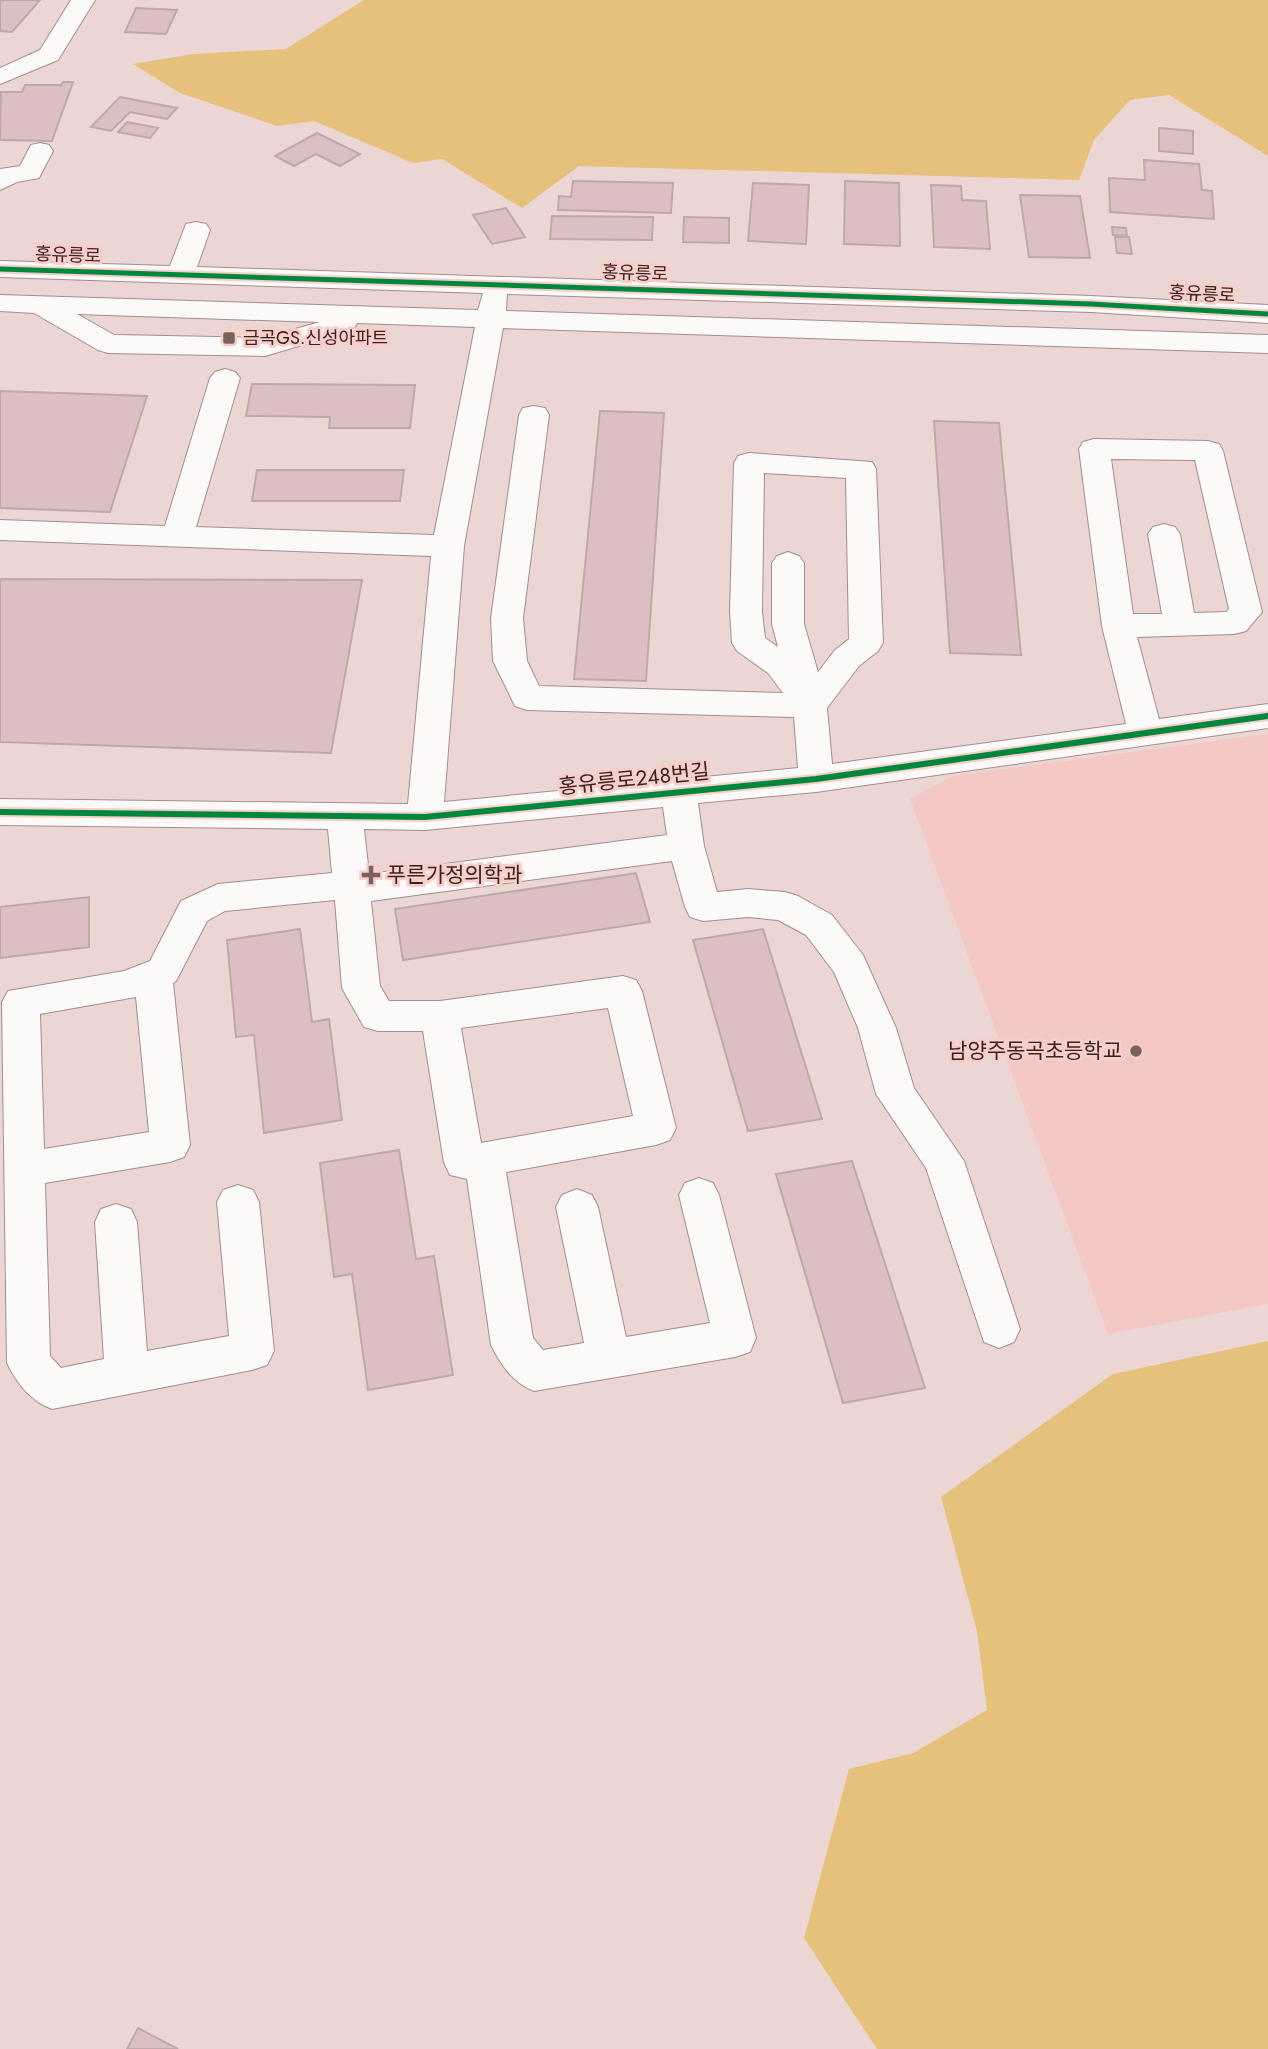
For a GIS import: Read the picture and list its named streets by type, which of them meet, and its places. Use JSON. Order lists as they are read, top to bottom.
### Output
{
  "streets": {
    "street": ["홍유릉로", "홍유릉로248번길"]
  },
  "places": {
    "transit": ["금곡GS.신성아파트"],
    "health": ["푸른가정의학과"],
    "other": ["남양주동곡초등학교"]
  }
}
